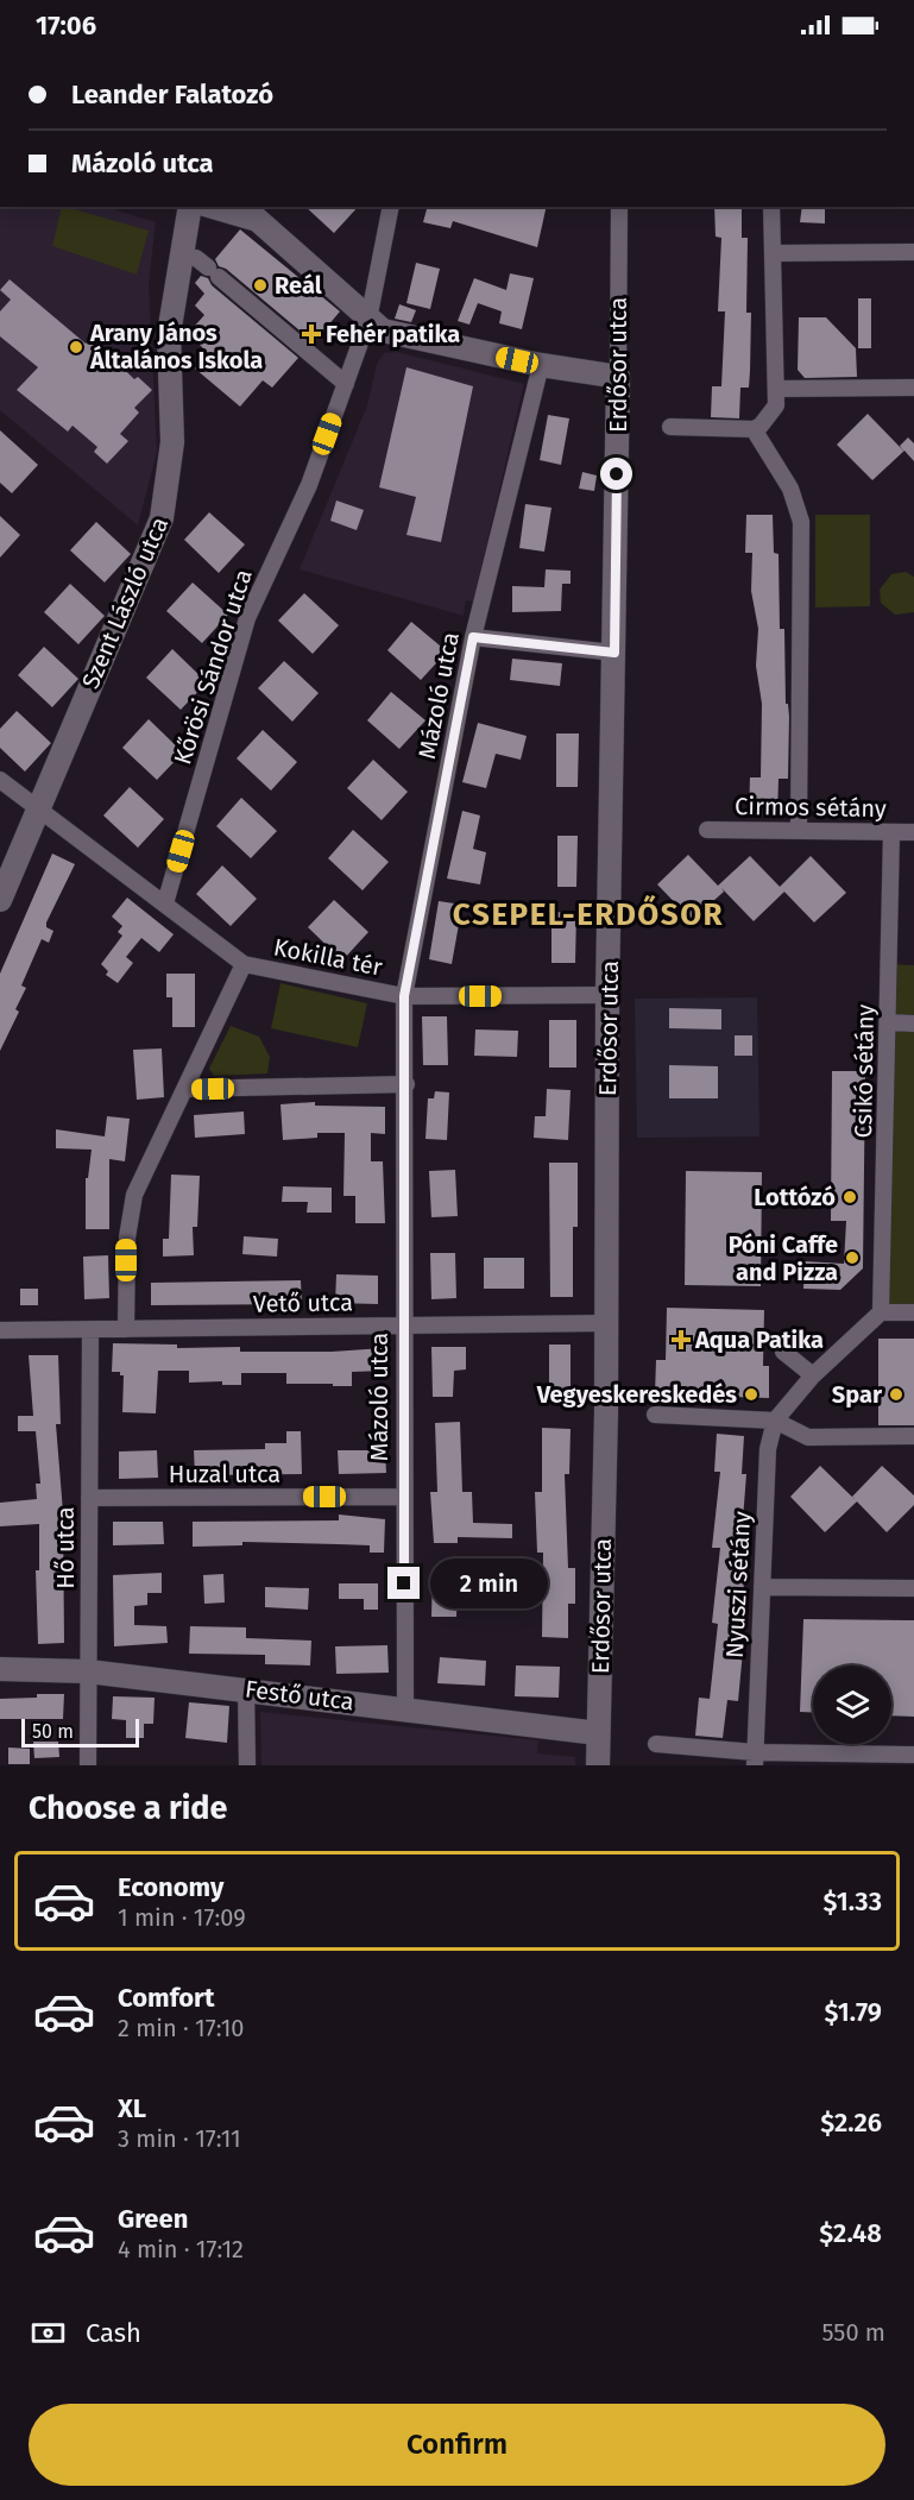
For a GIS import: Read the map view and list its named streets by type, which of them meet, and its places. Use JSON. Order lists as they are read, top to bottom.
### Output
{
  "streets": {
    "street": [
      "Erdősor utca",
      "Szent László utca",
      "Kőrösi Sándor utca",
      "Mázoló utca",
      "Cirmos sétány",
      "Kokilla tér",
      "Csikó sétány",
      "Vető utca",
      "Huzal utca",
      "Hő utca",
      "Nyuszi sétány",
      "Festő utca"
    ]
  },
  "crossings": [
    ["Erdősor utca", "Vető utca"],
    ["Erdősor utca", "Festő utca"],
    ["Mázoló utca", "Kokilla tér"],
    ["Mázoló utca", "Vető utca"],
    ["Mázoló utca", "Huzal utca"],
    ["Mázoló utca", "Festő utca"],
    ["Cirmos sétány", "Csikó sétány"],
    ["Kokilla tér", "Vető utca"],
    ["Vető utca", "Hő utca"],
    ["Huzal utca", "Hő utca"],
    ["Hő utca", "Festő utca"]
  ],
  "districts": ["CSEPEL-ERDŐSOR"],
  "places": {
    "other": [
      "Reál",
      "Arany János Általános Iskola",
      "Lottózó",
      "Póni Caffe and Pizza",
      "Vegyeskereskedés",
      "Spar"
    ],
    "health": ["Fehér patika", "Aqua Patika"]
  },
  "scale_bar": "50 m",
  "page": {
    "status": "17:06",
    "banner": ["Leander Falatozó", "Mázoló utca"],
    "bubble": "2 min",
    "scale": "50 m",
    "heading": "Choose a ride",
    "list": [
      {
        "name": "Economy",
        "note": "1 min · 17:09",
        "value": "$1.33"
      },
      {
        "name": "Comfort",
        "note": "2 min · 17:10",
        "value": "$1.79"
      },
      {
        "name": "XL",
        "note": "3 min · 17:11",
        "value": "$2.26"
      },
      {
        "name": "Green",
        "note": "4 min · 17:12",
        "value": "$2.48"
      }
    ],
    "pay": ["Cash", "550 m"],
    "buttons": "Confirm"
  }
}
